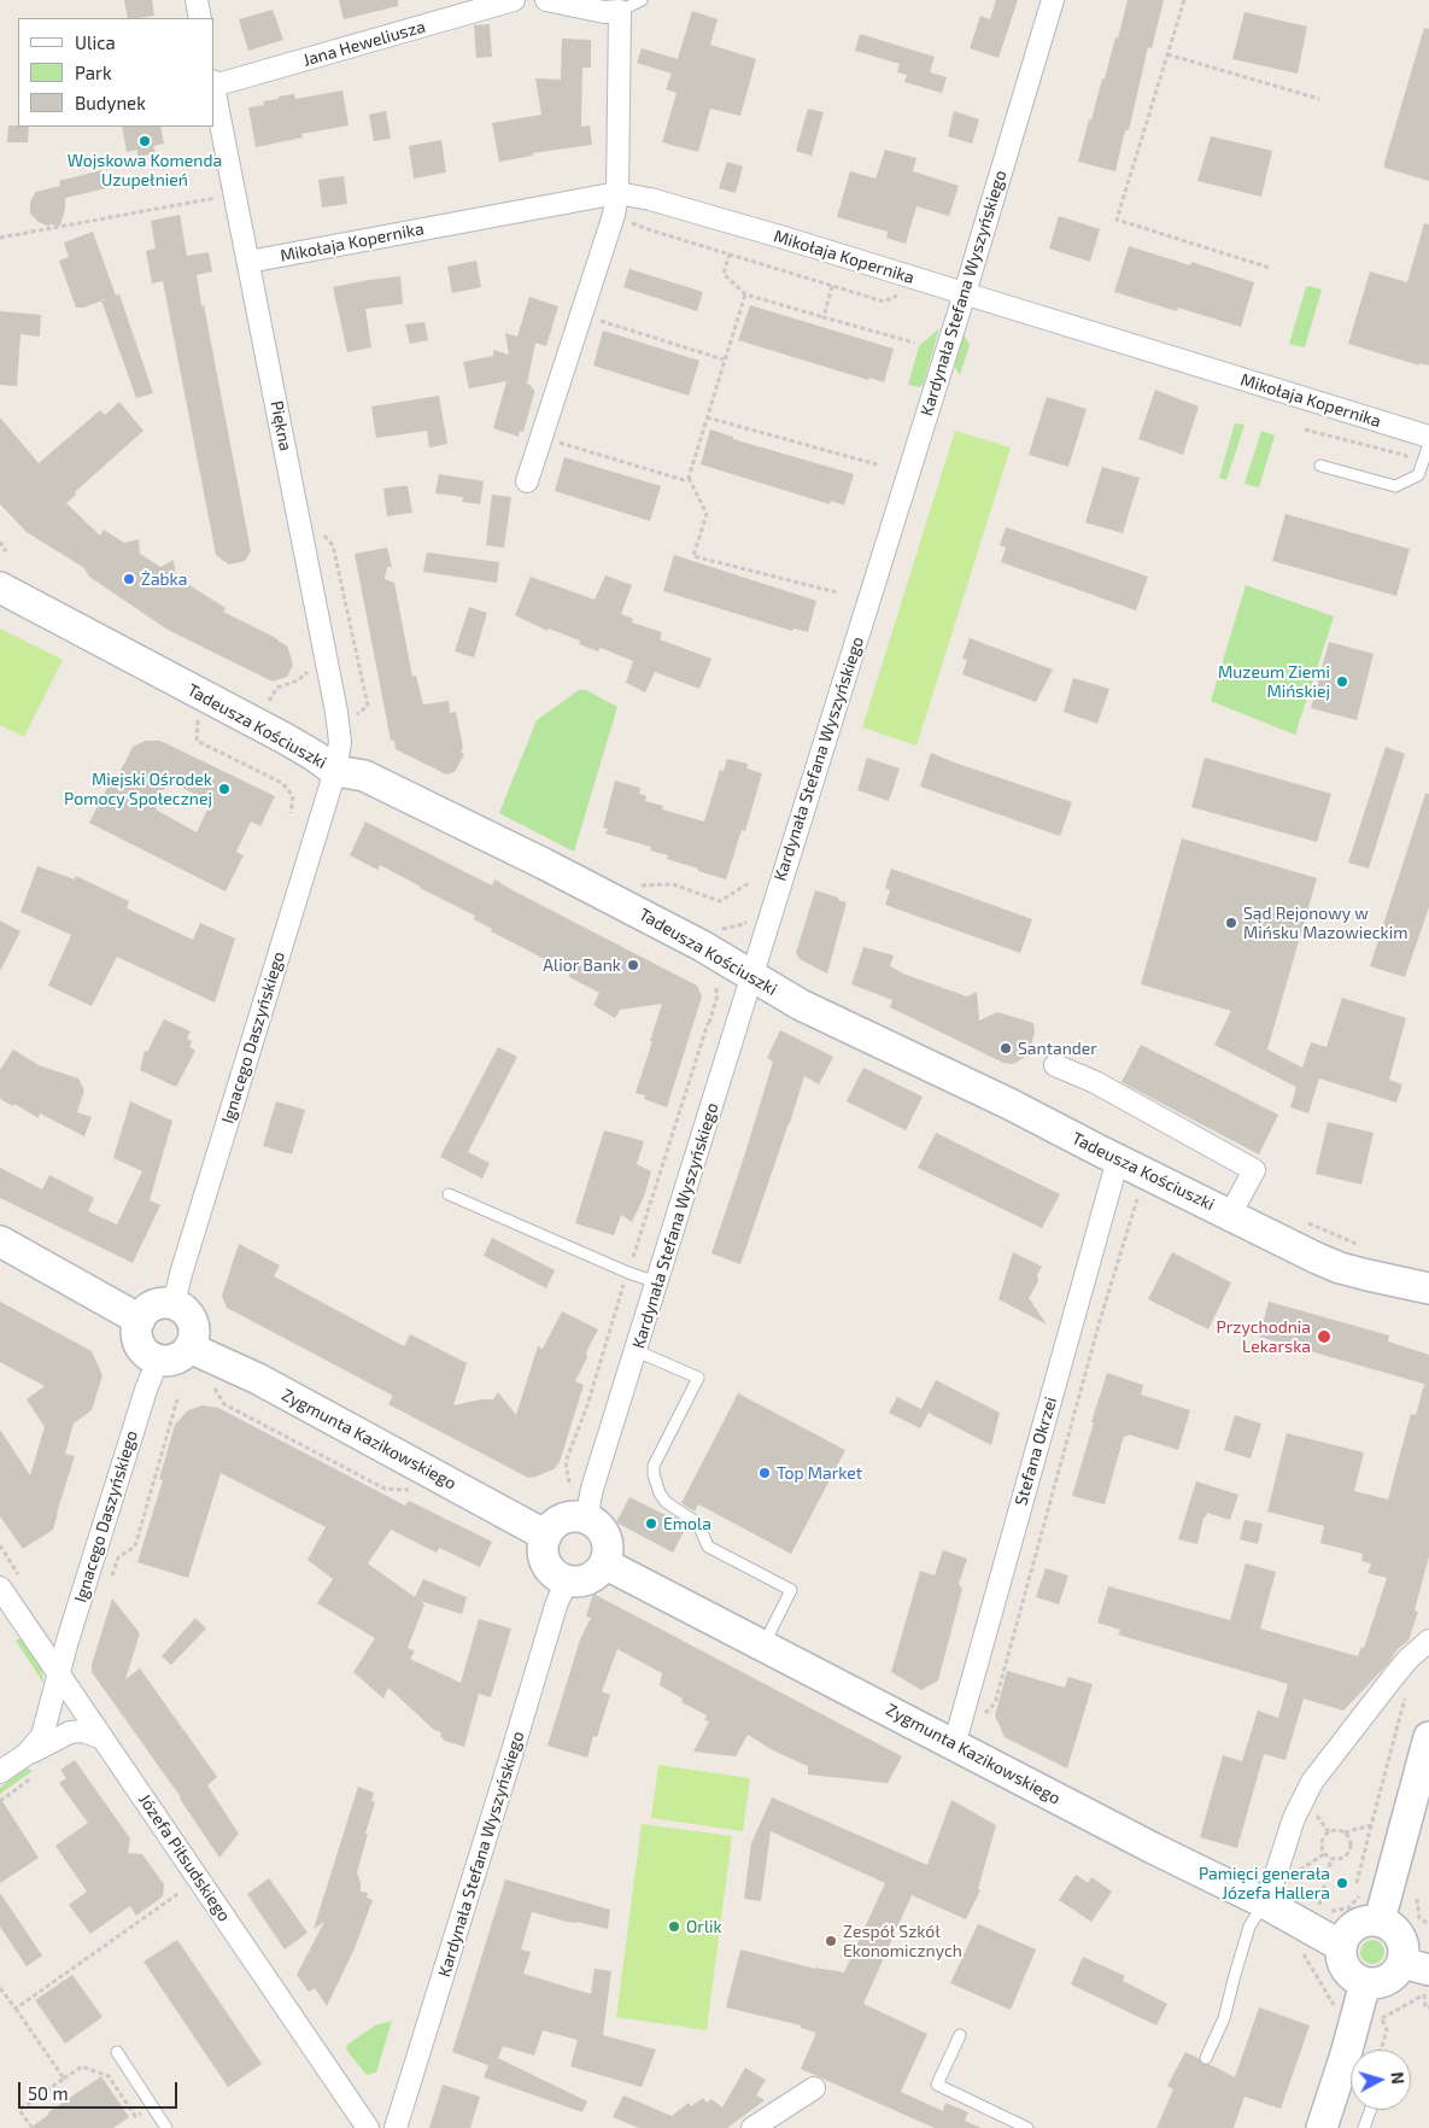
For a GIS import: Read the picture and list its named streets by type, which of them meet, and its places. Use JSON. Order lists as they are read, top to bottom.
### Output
{
  "streets": {
    "street": [
      "Jana Heweliusza",
      "Mikołaja Kopernika",
      "Kardynała Stefana Wyszyńskiego",
      "Piękna",
      "Tadeusza Kościuszki",
      "Ignacego Daszyńskiego",
      "Zygmunta Kazikowskiego",
      "Stefana Okrzei",
      "Józefa Piłsudskiego"
    ]
  },
  "crossings": [
    ["Mikołaja Kopernika", "Kardynała Stefana Wyszyńskiego"],
    ["Mikołaja Kopernika", "Piękna"],
    ["Kardynała Stefana Wyszyńskiego", "Tadeusza Kościuszki"],
    ["Kardynała Stefana Wyszyńskiego", "Zygmunta Kazikowskiego"],
    ["Piękna", "Tadeusza Kościuszki"],
    ["Piękna", "Ignacego Daszyńskiego"],
    ["Tadeusza Kościuszki", "Ignacego Daszyńskiego"],
    ["Tadeusza Kościuszki", "Stefana Okrzei"],
    ["Ignacego Daszyńskiego", "Zygmunta Kazikowskiego"],
    ["Ignacego Daszyńskiego", "Józefa Piłsudskiego"],
    ["Zygmunta Kazikowskiego", "Stefana Okrzei"]
  ],
  "places": [
    "Wojskowa Komenda Uzupełnień",
    "Żabka",
    "Muzeum Ziemi Mińskiej",
    "Miejski Ośrodek Pomocy Społecznej",
    "Sąd Rejonowy w Mińsku Mazowieckim",
    "Alior Bank",
    "Santander",
    "Przychodnia Lekarska",
    "Top Market",
    "Emola",
    "Pamięci generała Józefa Hallera",
    "Orlik",
    "Zespół Szkół Ekonomicznych"
  ],
  "legend": ["Ulica", "Park", "Budynek"],
  "scale_bar": "50 m",
  "north": "right"
}
